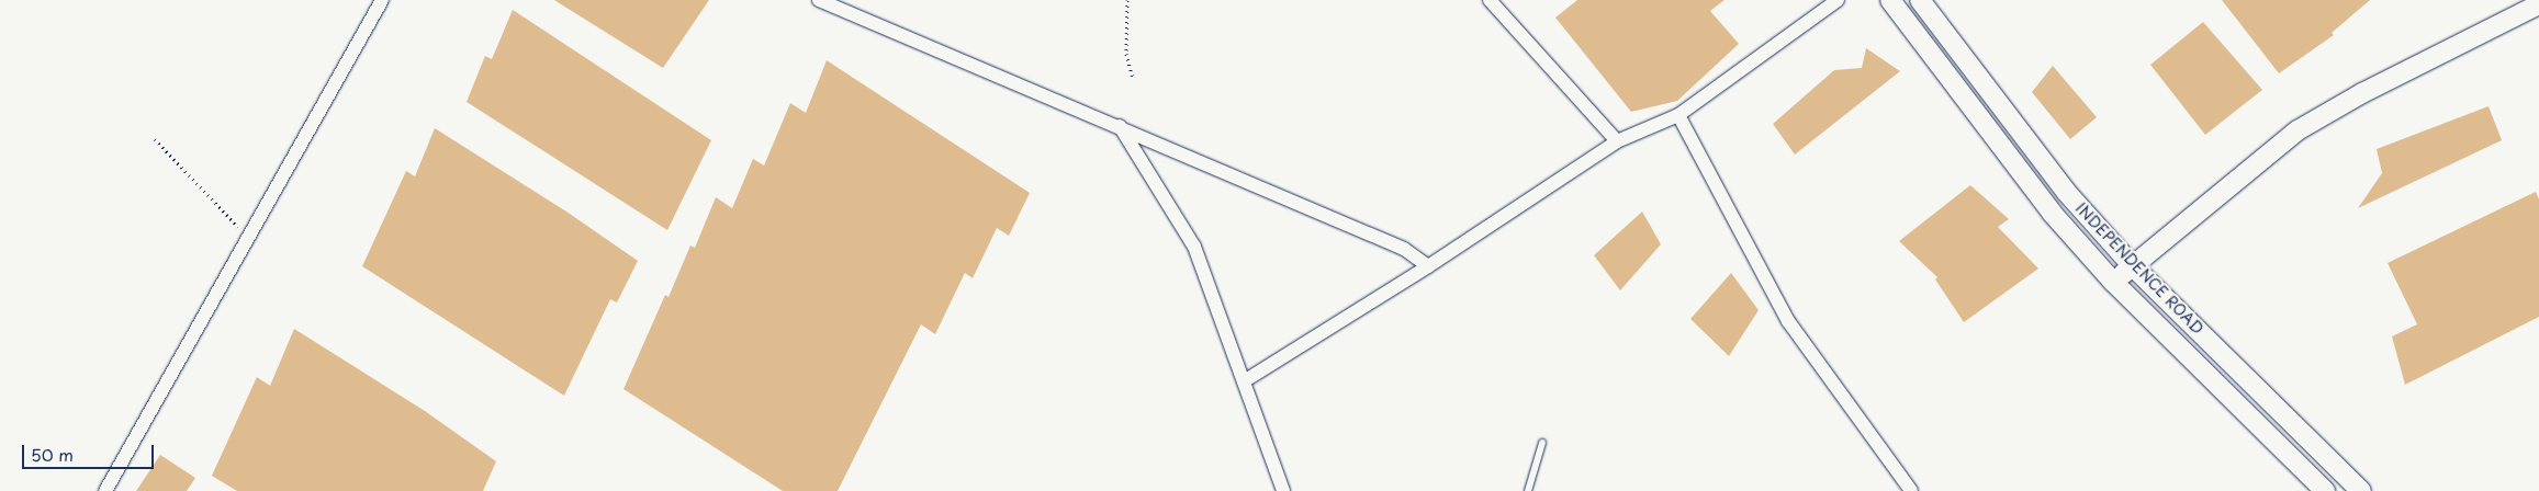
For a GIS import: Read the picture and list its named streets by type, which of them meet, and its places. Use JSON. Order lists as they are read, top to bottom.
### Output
{
  "streets": {
    "main road": ["INDEPENDENCE ROAD"]
  },
  "scale_bar": "50 m"
}
